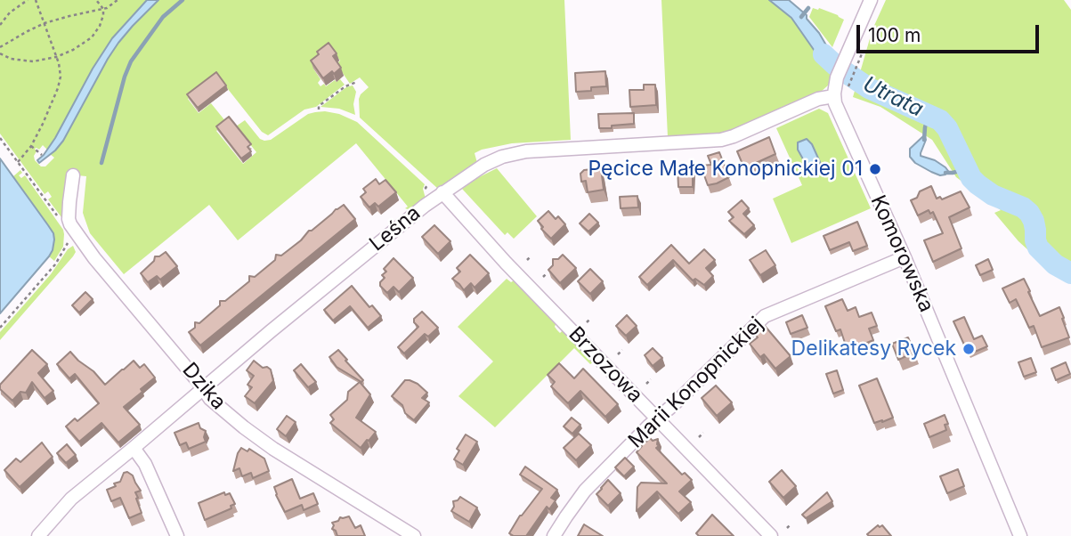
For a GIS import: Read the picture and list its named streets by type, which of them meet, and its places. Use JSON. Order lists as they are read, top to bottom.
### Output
{
  "streets": {
    "street": [
      "Leśna",
      "Komorowska",
      "Brzozowa",
      "Marii Konopnickiej",
      "Dzika"
    ]
  },
  "crossings": [
    ["Leśna", "Komorowska"],
    ["Leśna", "Brzozowa"],
    ["Leśna", "Dzika"],
    ["Komorowska", "Marii Konopnickiej"],
    ["Brzozowa", "Marii Konopnickiej"]
  ],
  "water": ["Utrata"],
  "places": ["Pęcice Małe Konopnickiej 01", "Delikatesy Rycek"],
  "scale_bar": "100 m"
}
